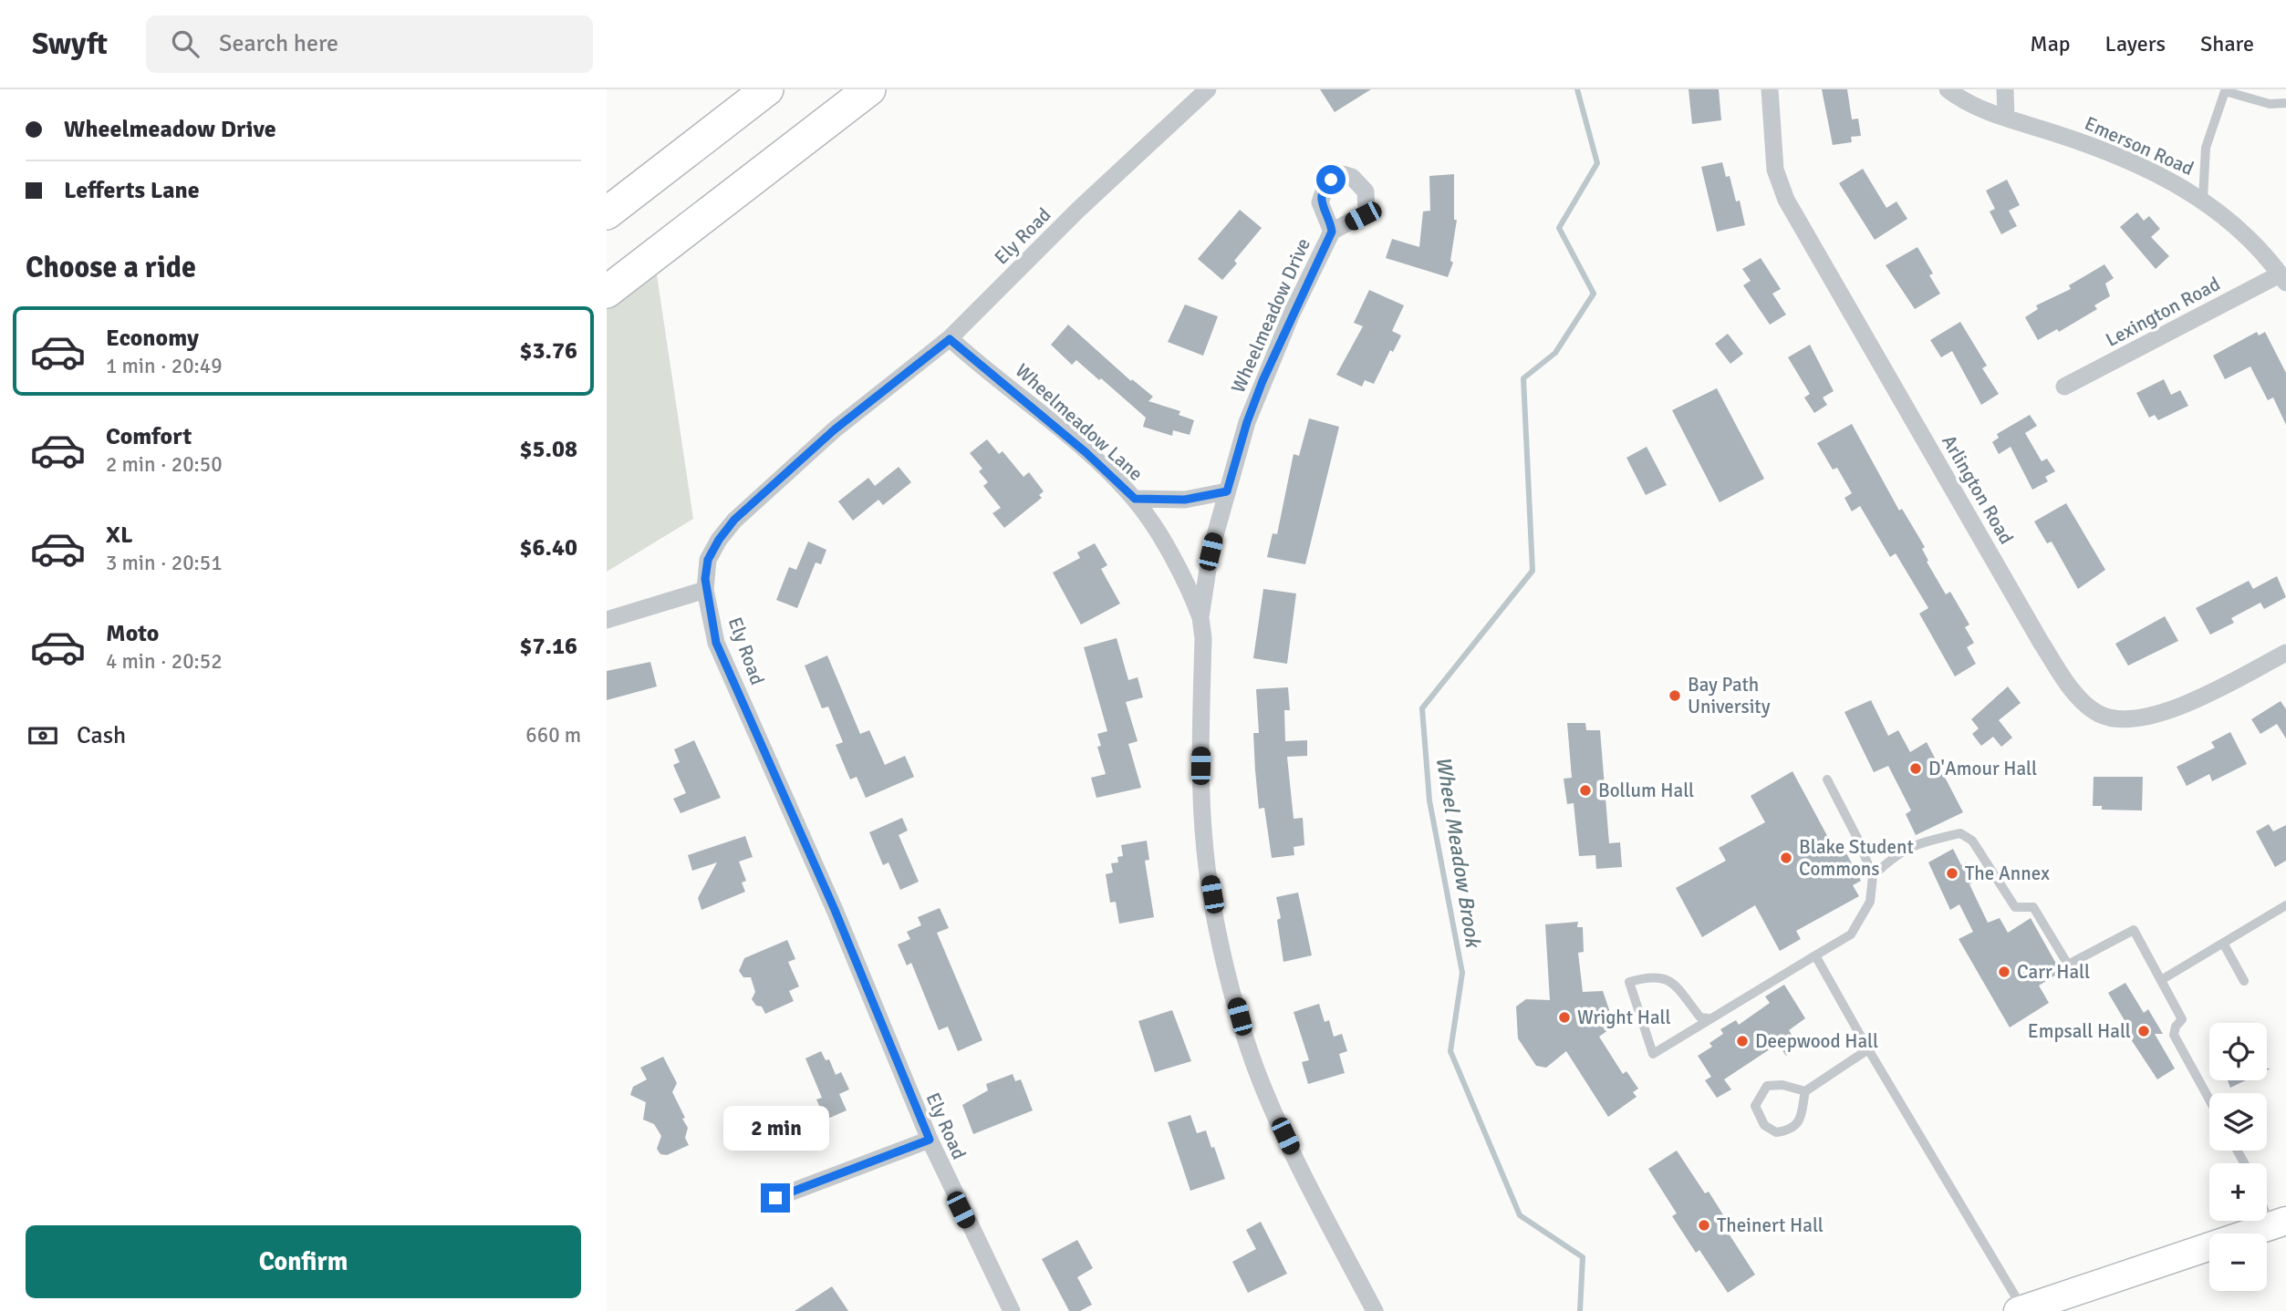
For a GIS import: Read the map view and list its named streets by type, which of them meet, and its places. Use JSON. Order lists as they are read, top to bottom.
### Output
{
  "streets": {
    "street": [
      "Emerson Road",
      "Ely Road",
      "Lexington Road",
      "Wheelmeadow Drive",
      "Wheelmeadow Lane",
      "Arlington Road"
    ]
  },
  "crossings": [
    ["Emerson Road", "Lexington Road"],
    ["Ely Road", "Wheelmeadow Lane"],
    ["Wheelmeadow Drive", "Wheelmeadow Lane"]
  ],
  "water": ["Wheel Meadow Brook"],
  "places": [
    "Bay Path University",
    "D'Amour Hall",
    "Bollum Hall",
    "Blake Student Commons",
    "The Annex",
    "Carr Hall",
    "Wright Hall",
    "Empsall Hall",
    "Deepwood Hall",
    "Theinert Hall"
  ],
  "page": {
    "header": "Swyft",
    "search": "Search here",
    "nav": ["Map", "Layers", "Share"],
    "banner": ["Wheelmeadow Drive", "Lefferts Lane"],
    "heading": "Choose a ride",
    "list": [
      {
        "name": "Economy",
        "note": "1 min · 20:49",
        "value": "$3.76"
      },
      {
        "name": "Comfort",
        "note": "2 min · 20:50",
        "value": "$5.08"
      },
      {
        "name": "XL",
        "note": "3 min · 20:51",
        "value": "$6.40"
      },
      {
        "name": "Moto",
        "note": "4 min · 20:52",
        "value": "$7.16"
      }
    ],
    "pay": ["Cash", "660 m"],
    "map_buttons": ["+", "−"],
    "bubble": "2 min",
    "buttons": "Confirm"
  }
}
